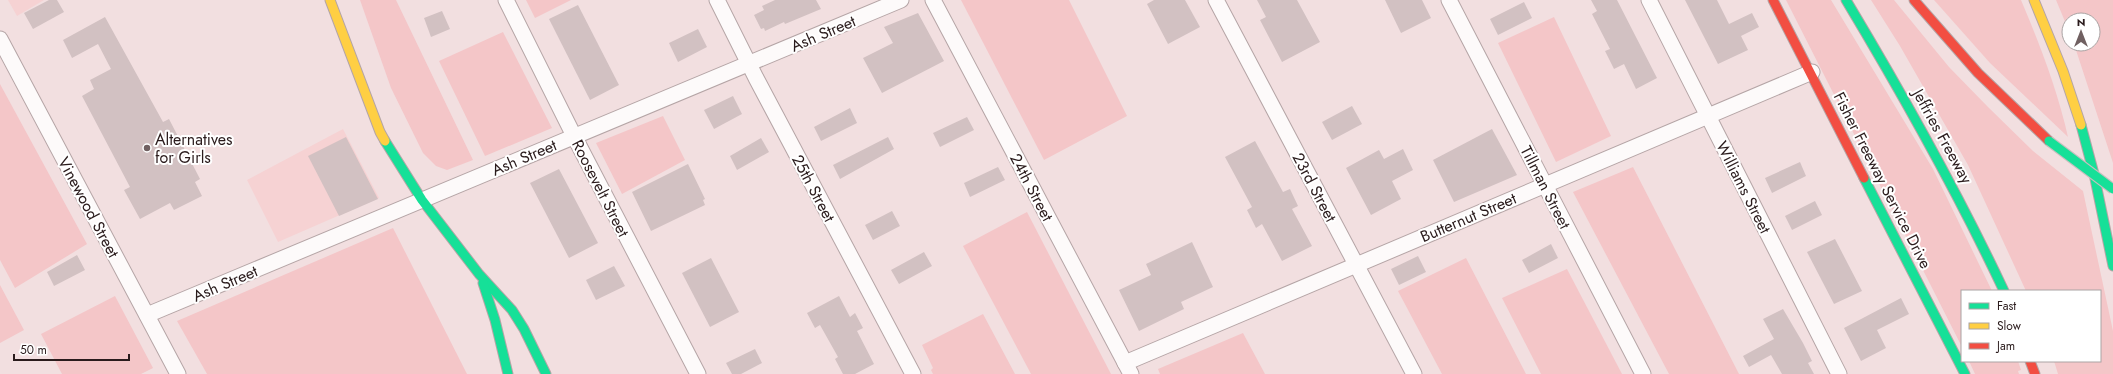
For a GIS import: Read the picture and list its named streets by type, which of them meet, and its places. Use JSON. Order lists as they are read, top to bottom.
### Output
{
  "streets": {
    "main road": ["Jeffries Freeway", "Fisher Freeway Service Drive"],
    "street": [
      "Ash Street",
      "24th Street",
      "23rd Street",
      "Tillman Street",
      "Williams Street",
      "Roosevelt Street",
      "25th Street",
      "Vinewood Street",
      "Butternut Street"
    ]
  },
  "crossings": [
    ["Ash Street", "Roosevelt Street"],
    ["Ash Street", "25th Street"],
    ["Ash Street", "Vinewood Street"],
    ["Fisher Freeway Service Drive", "Butternut Street"],
    ["24th Street", "Butternut Street"],
    ["23rd Street", "Butternut Street"],
    ["Tillman Street", "Butternut Street"],
    ["Williams Street", "Butternut Street"]
  ],
  "places": ["Alternatives for Girls"],
  "legend": ["Fast", "Slow", "Jam"],
  "scale_bar": "50 m",
  "north": "top"
}
